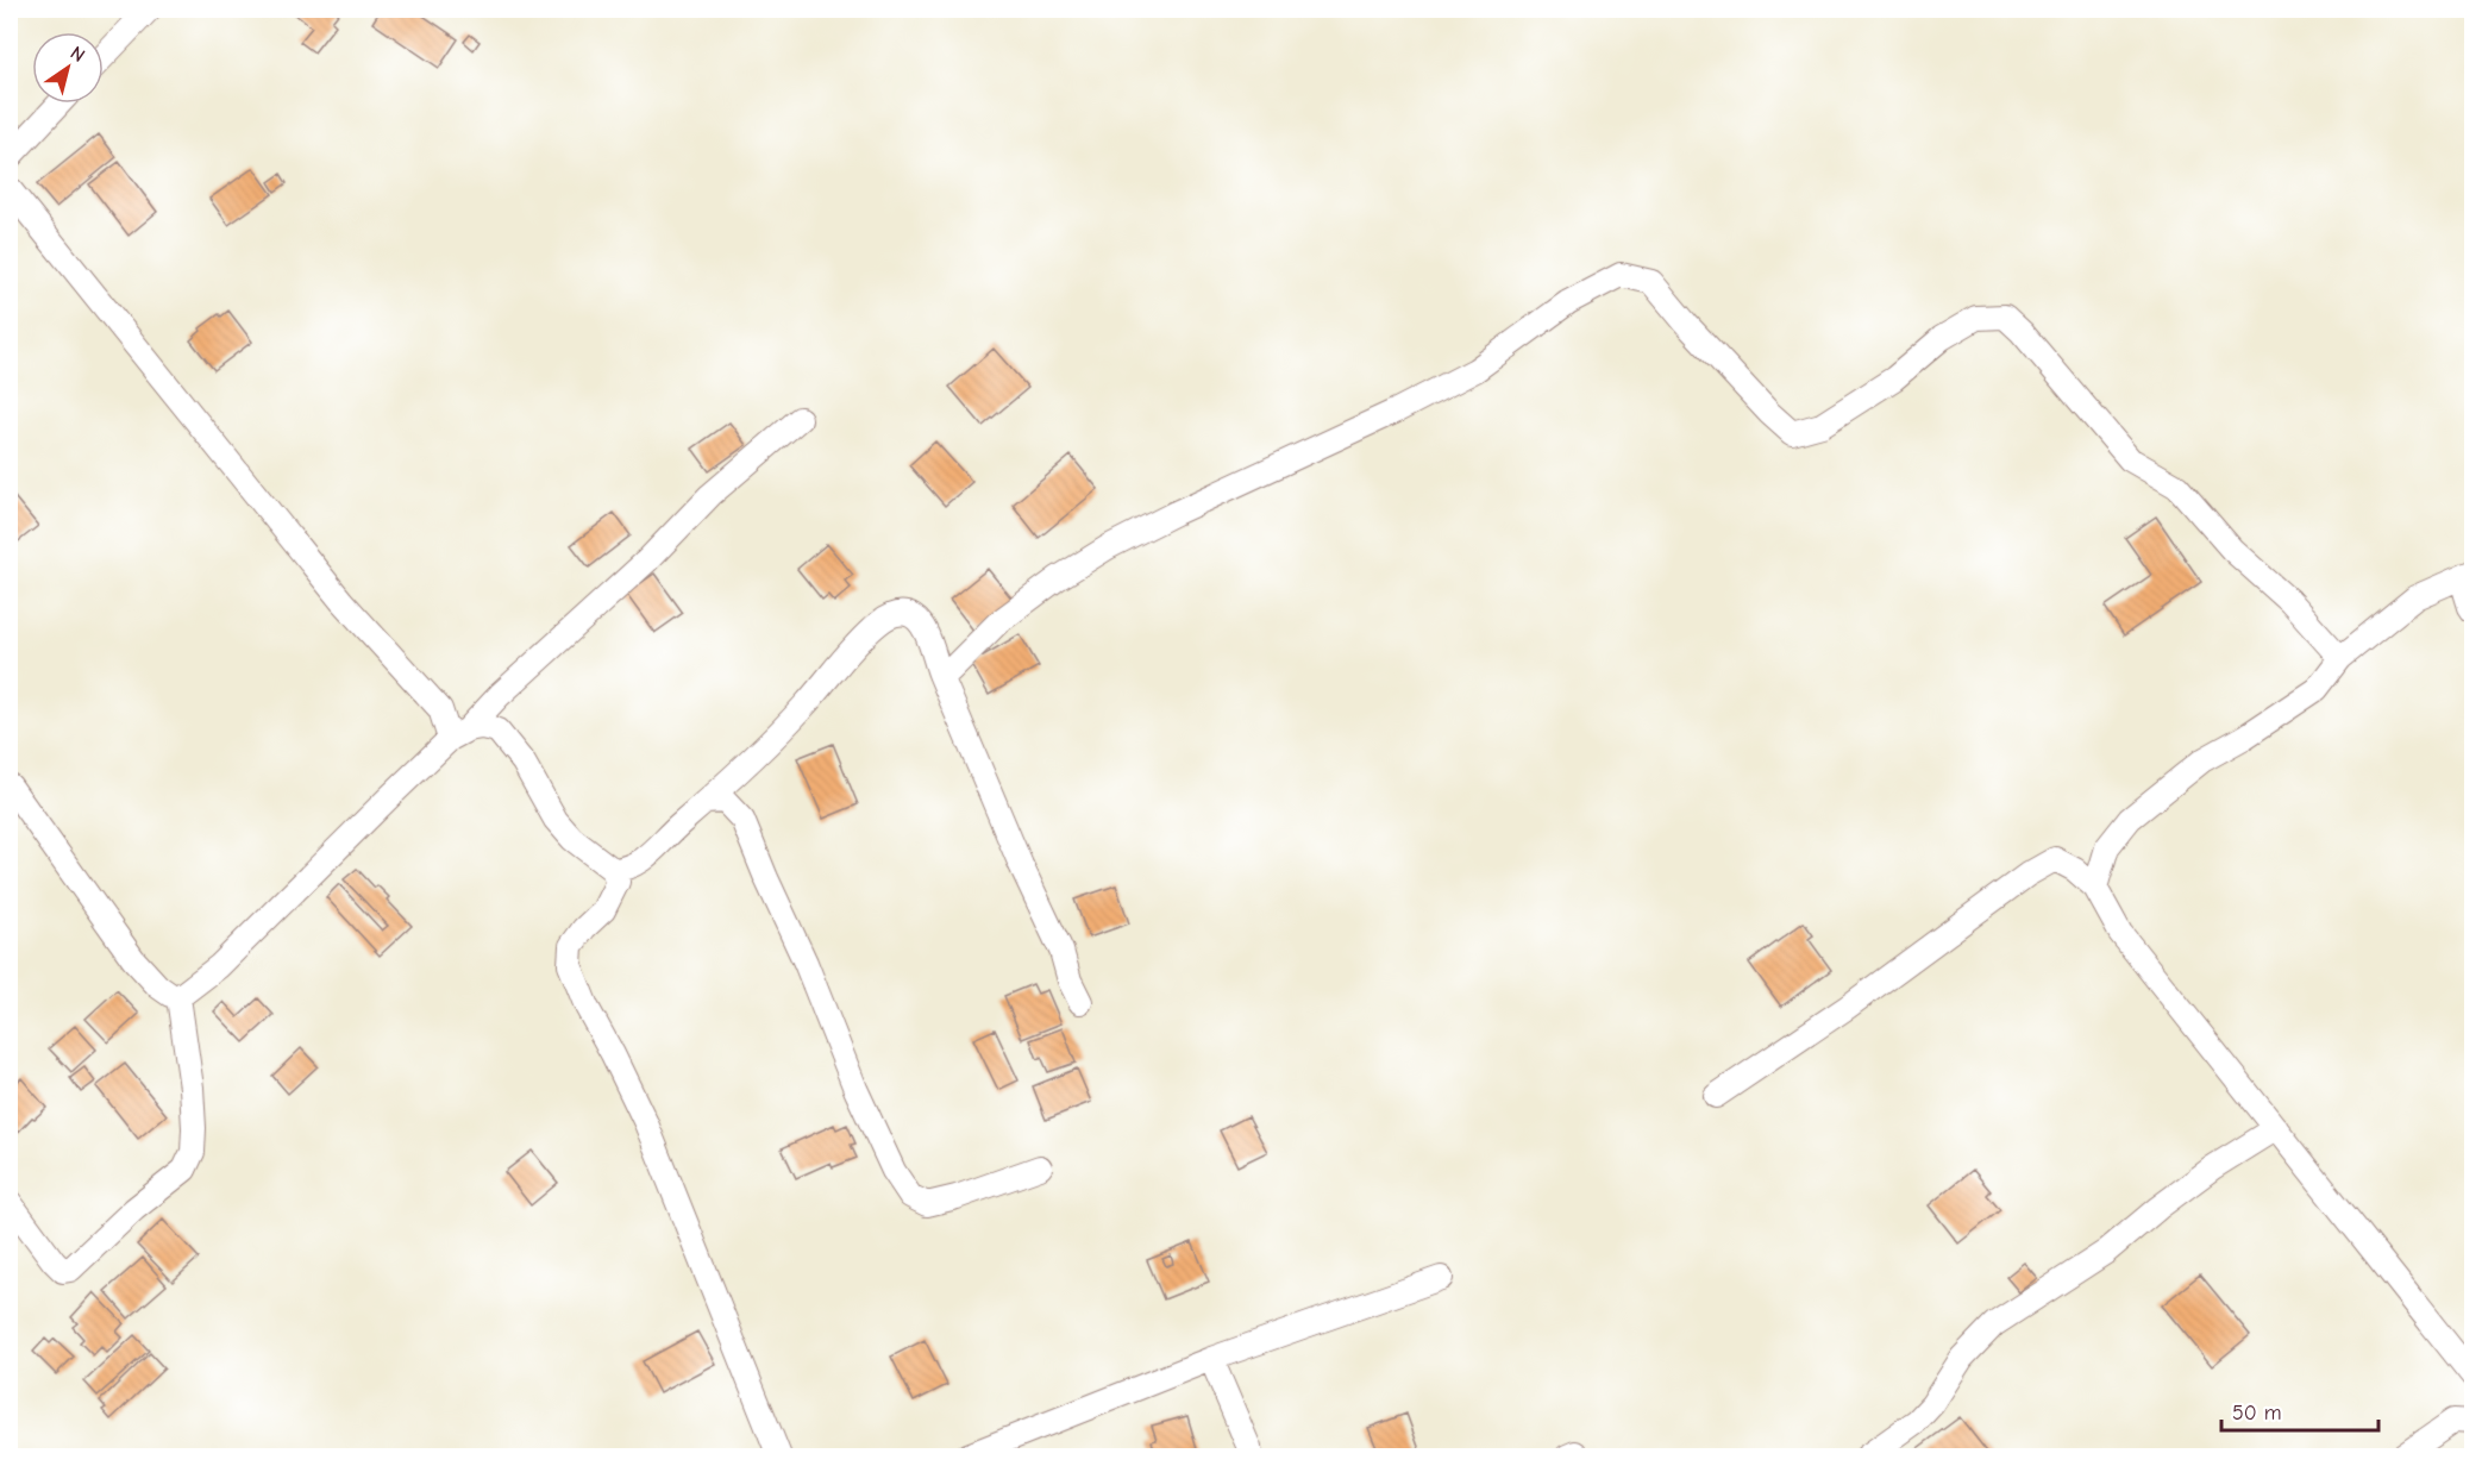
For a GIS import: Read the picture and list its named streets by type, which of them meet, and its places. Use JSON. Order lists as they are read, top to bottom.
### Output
{
  "scale_bar": "50 m",
  "north": "top right"
}
